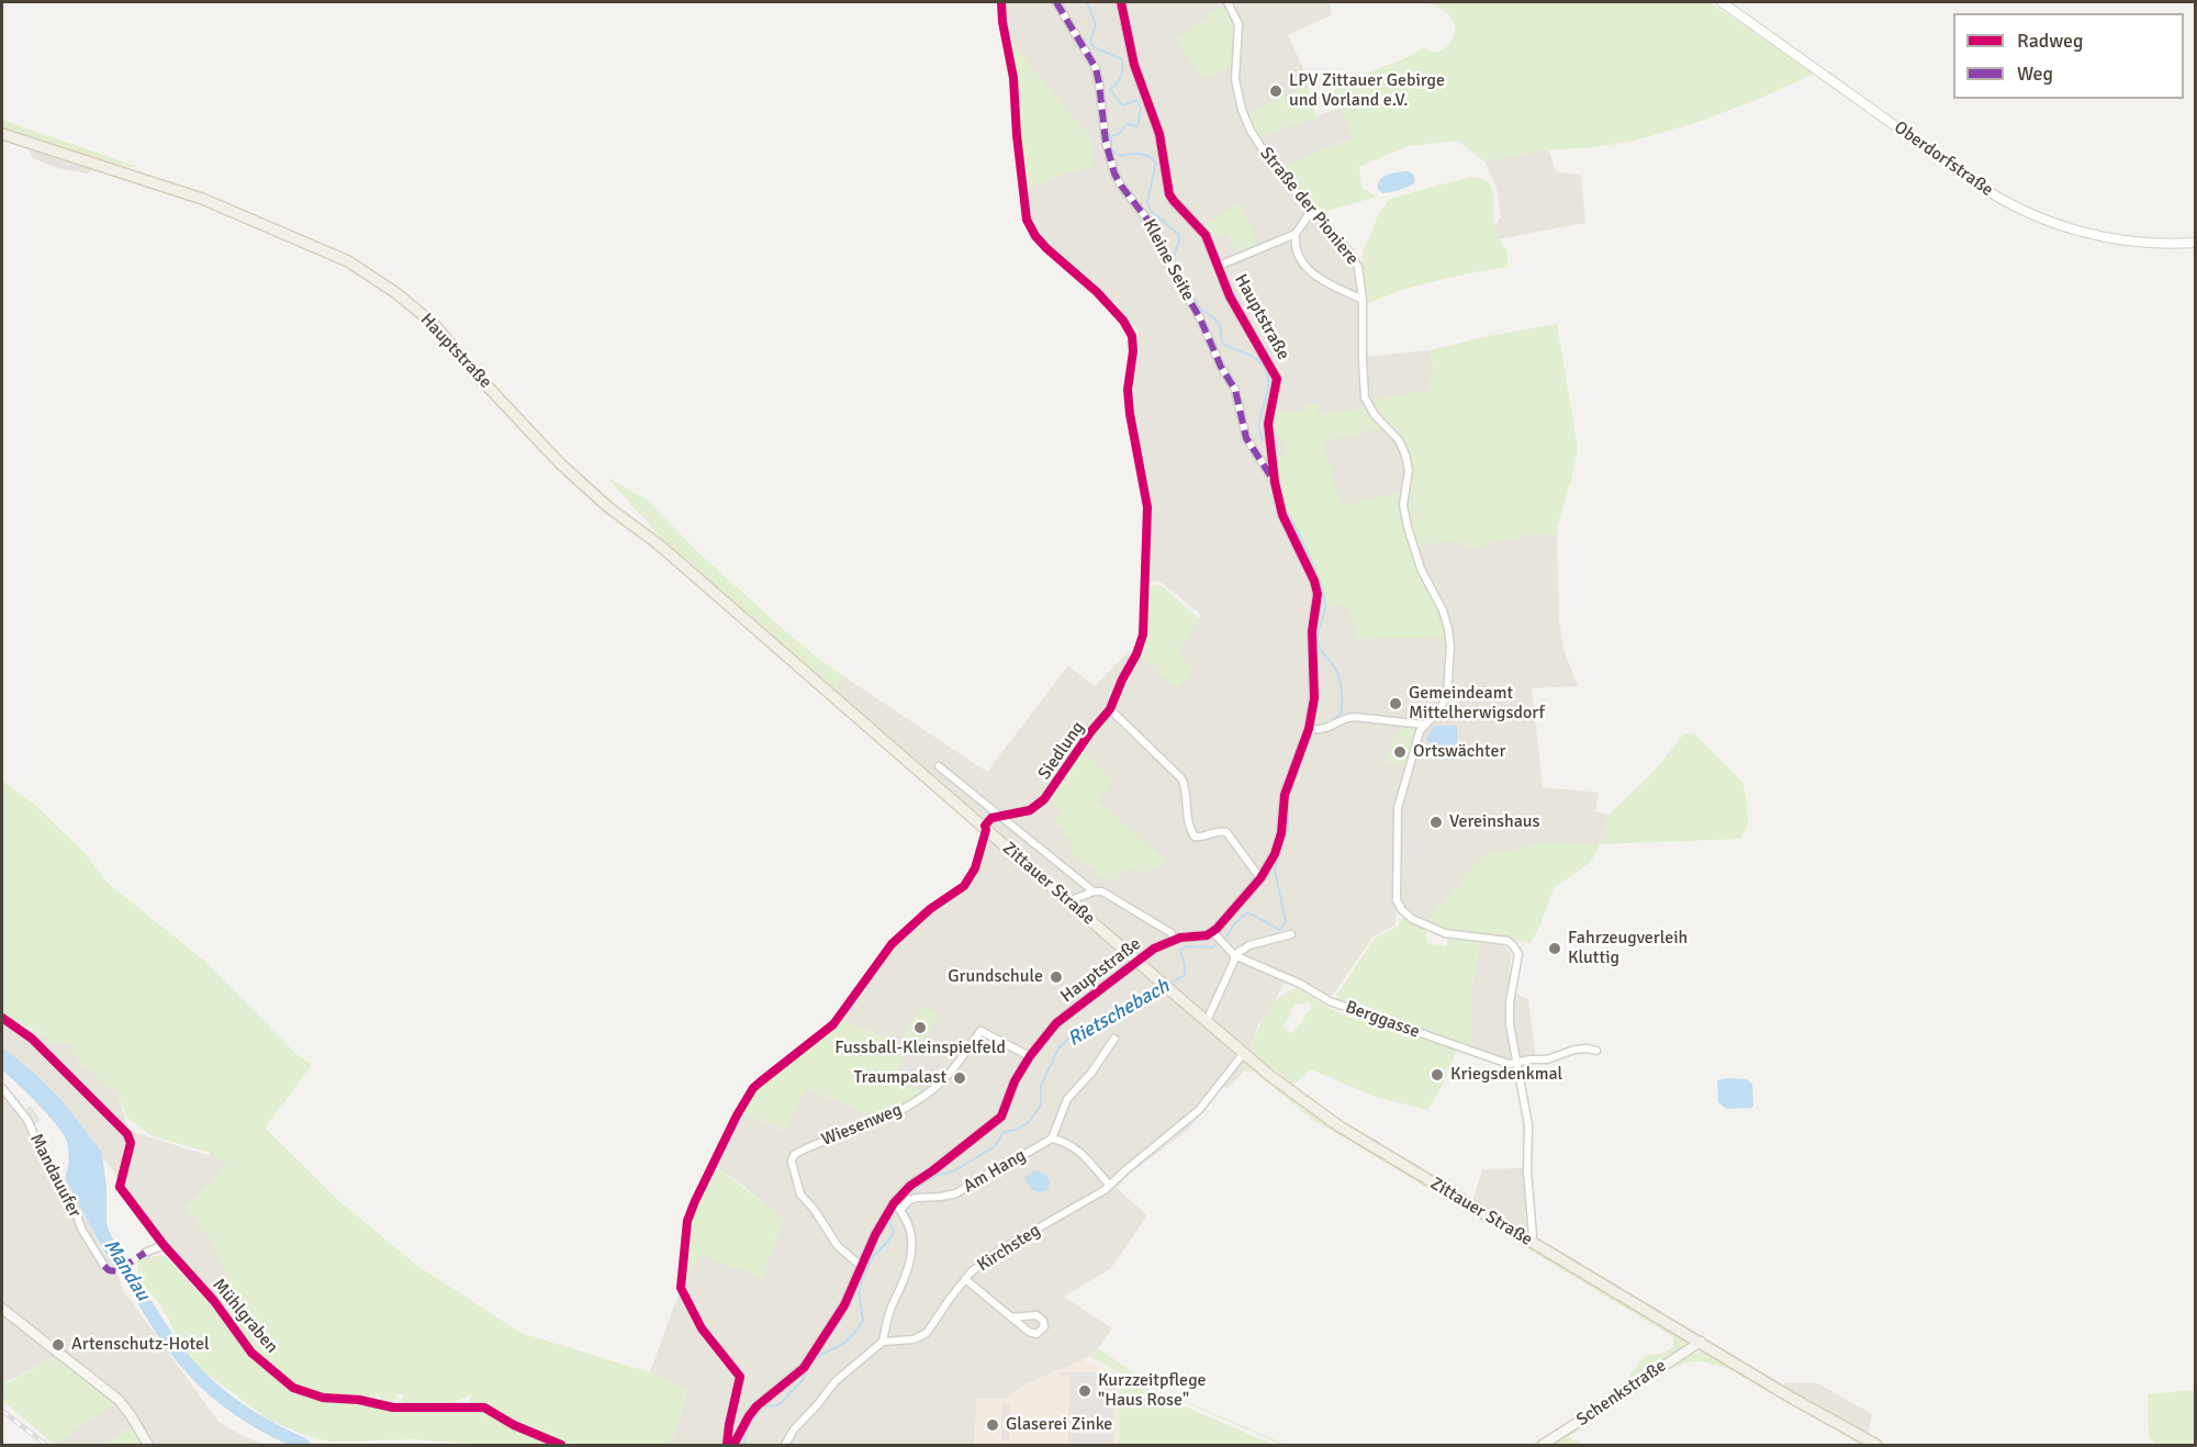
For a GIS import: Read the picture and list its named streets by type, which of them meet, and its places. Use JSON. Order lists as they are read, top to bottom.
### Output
{
  "streets": {
    "main road": ["Hauptstraße", "Zittauer Straße", "Schenkstraße"],
    "street": [
      "Oberdorfstraße",
      "Straße der Pioniere",
      "Kleine Seite",
      "Siedlung",
      "Berggasse",
      "Wiesenweg",
      "Am Hang",
      "Mandauufer",
      "Kirchsteg",
      "Mühlgraben"
    ]
  },
  "crossings": [
    ["Straße der Pioniere", "Zittauer Straße"],
    ["Straße der Pioniere", "Berggasse"],
    ["Kleine Seite", "Hauptstraße"],
    ["Hauptstraße", "Zittauer Straße"],
    ["Hauptstraße", "Wiesenweg"],
    ["Hauptstraße", "Am Hang"],
    ["Zittauer Straße", "Kirchsteg"],
    ["Zittauer Straße", "Schenkstraße"]
  ],
  "water": ["Rietschebach", "Mandau"],
  "places": [
    "LPV Zittauer Gebirge und Vorland e.V.",
    "Gemeindeamt Mittelherwigsdorf",
    "Ortswächter",
    "Vereinshaus",
    "Fahrzeugverleih Kluttig",
    "Grundschule",
    "Fussball-Kleinspielfeld",
    "Kriegsdenkmal",
    "Traumpalast",
    "Artenschutz-Hotel",
    "Kurzzeitpflege \"Haus Rose\"",
    "Glaserei Zinke"
  ],
  "legend": ["Radweg", "Weg"]
}
